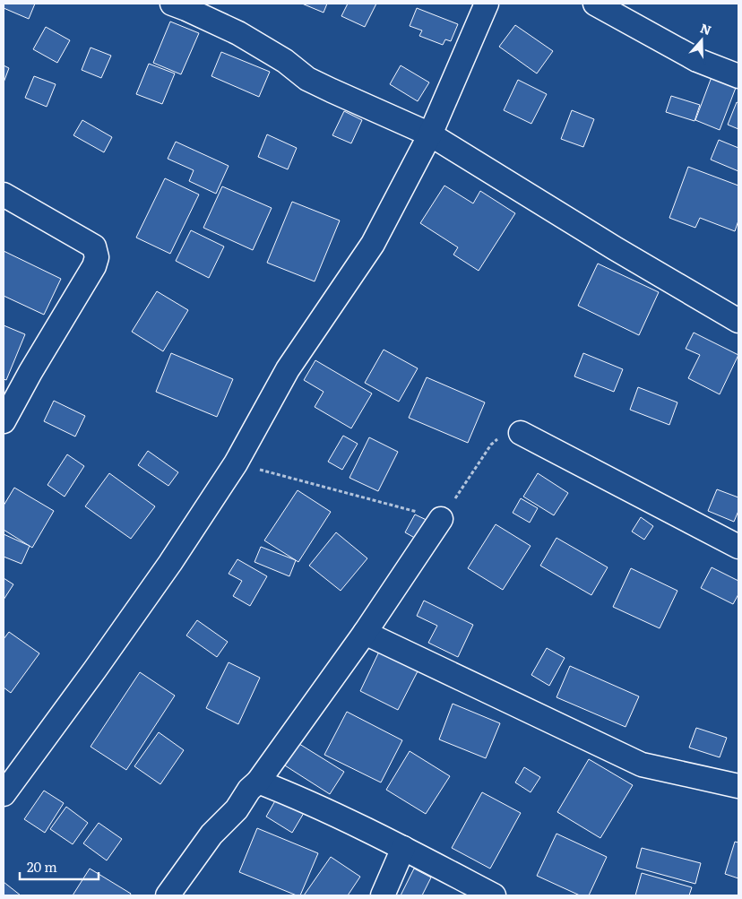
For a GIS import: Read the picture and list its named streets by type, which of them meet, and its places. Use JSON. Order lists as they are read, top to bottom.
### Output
{
  "scale_bar": "20 m",
  "north": "top"
}
